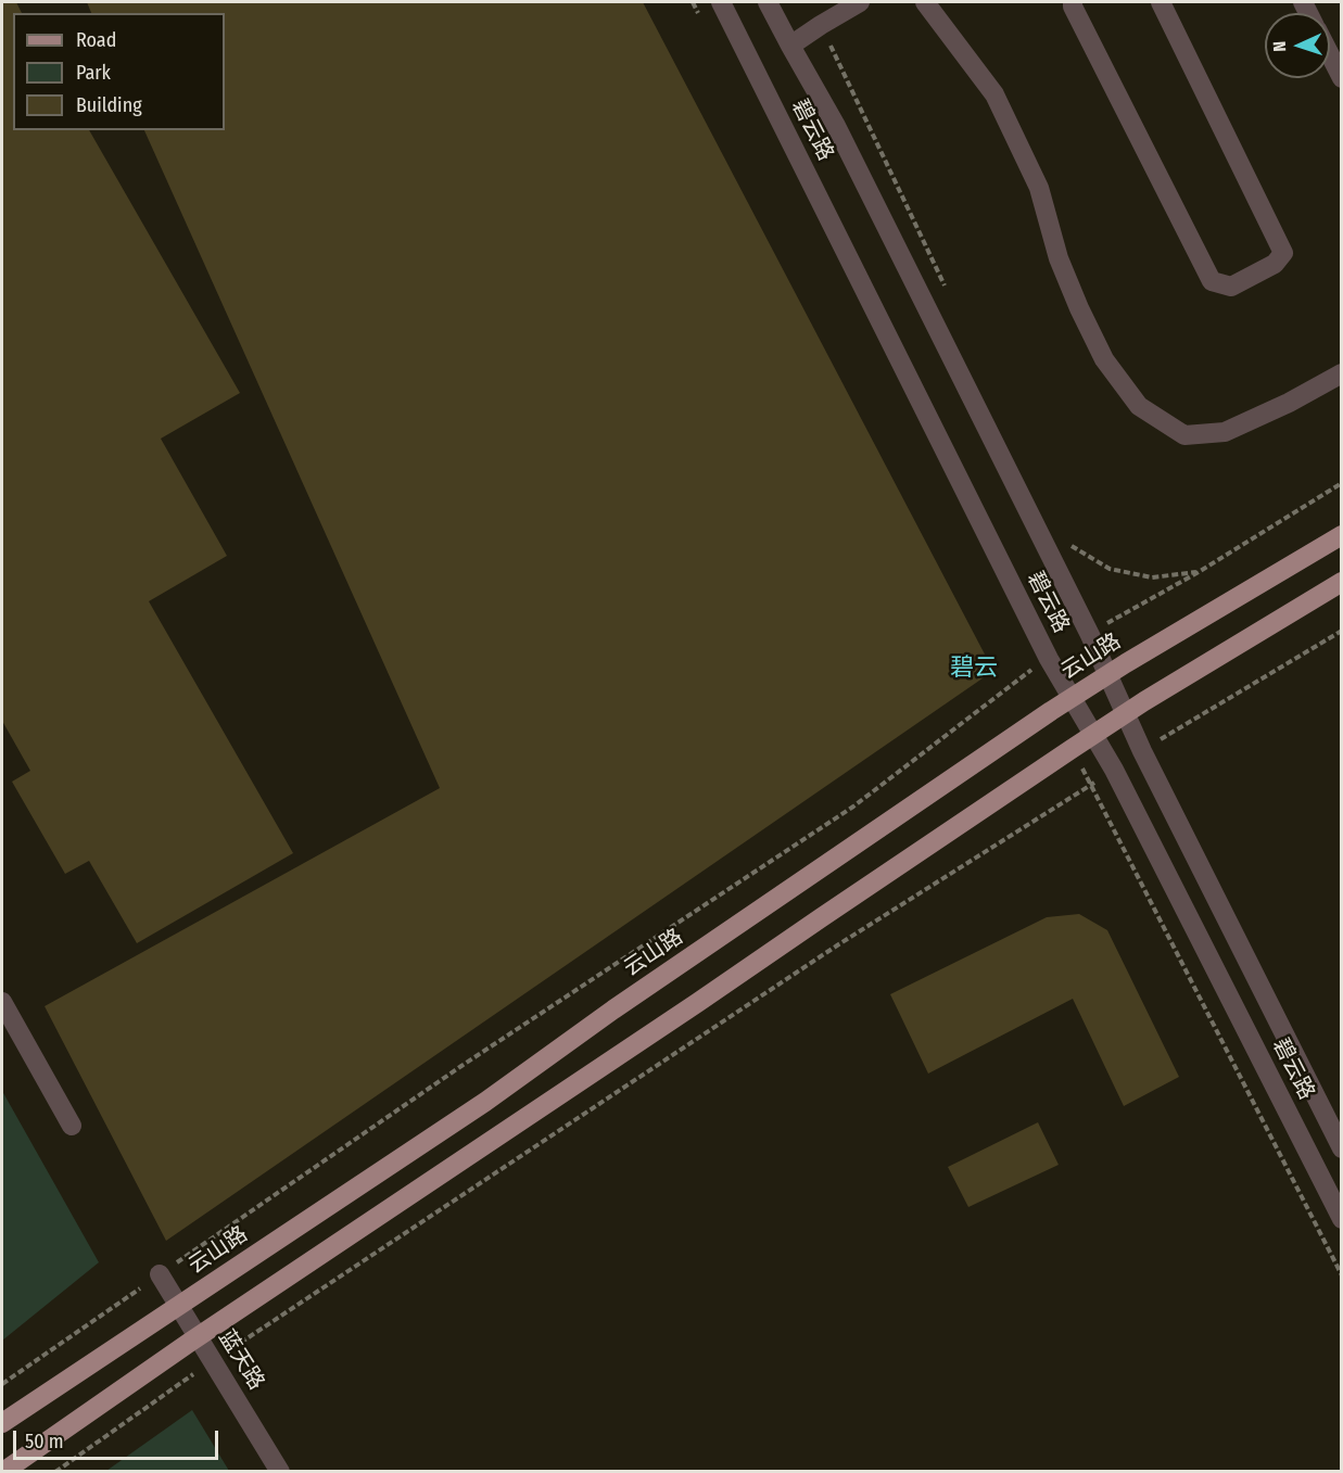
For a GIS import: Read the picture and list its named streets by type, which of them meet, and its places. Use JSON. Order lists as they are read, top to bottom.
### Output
{
  "streets": {
    "main road": ["云山路"],
    "street": ["碧云路", "蓝天路"]
  },
  "crossings": [
    ["碧云路", "云山路"],
    ["云山路", "蓝天路"]
  ],
  "districts": ["碧云"],
  "legend": ["Road", "Park", "Building"],
  "scale_bar": "50 m",
  "north": "left"
}
